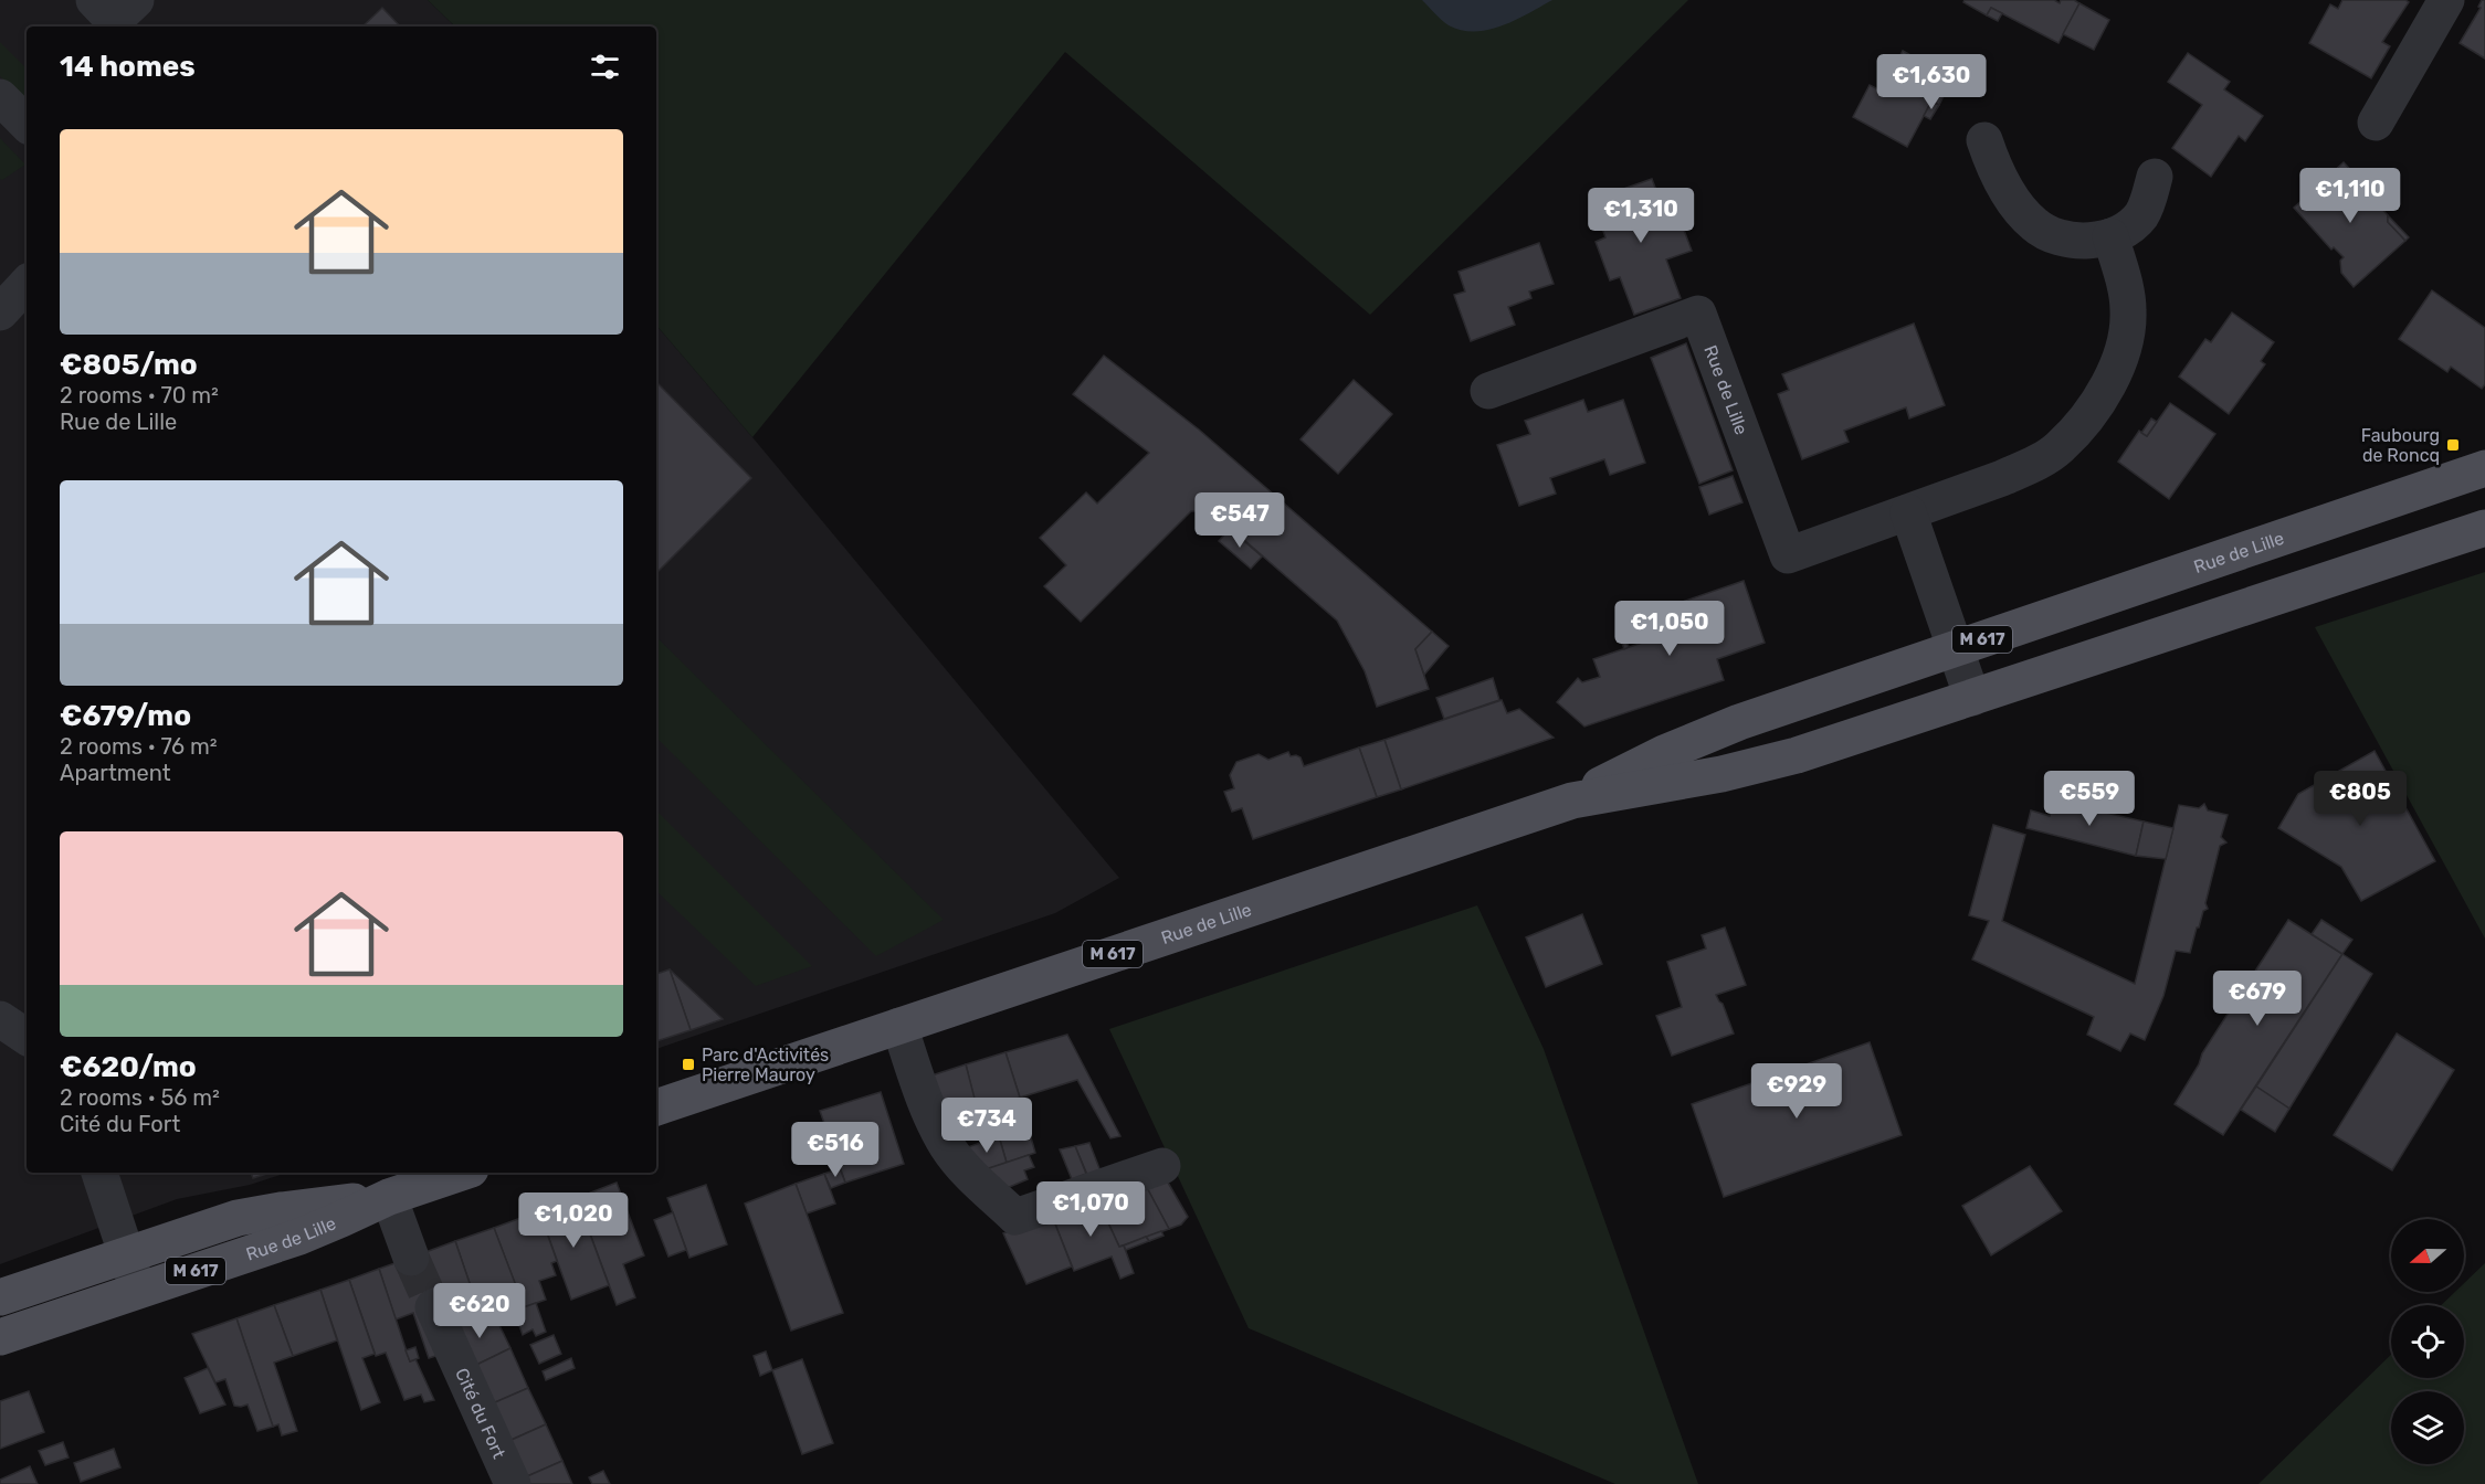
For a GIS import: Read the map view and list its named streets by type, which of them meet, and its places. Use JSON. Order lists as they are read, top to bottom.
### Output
{
  "streets": {
    "main road": ["Rue de Lille", "M 617"],
    "street": ["Cité du Fort"]
  },
  "places": {
    "transit": ["Faubourg de Roncq", "Parc d'Activités Pierre Mauroy"]
  },
  "north": "left",
  "page": {
    "heading": "14 homes",
    "price": [
      "€1,630",
      "€1,110",
      "€1,310",
      "€547",
      "€1,050",
      "€559",
      "€805",
      "€679",
      "€929",
      "€734",
      "€516",
      "€1,070",
      "€1,020",
      "€620"
    ],
    "list": [
      {
        "name": "€805/mo",
        "note": "2 rooms · 70 m² · Rue de Lille"
      },
      {
        "name": "€679/mo",
        "note": "2 rooms · 76 m² · Apartment"
      },
      {
        "name": "€620/mo",
        "note": "2 rooms · 56 m² · Cité du Fort"
      }
    ]
  }
}
